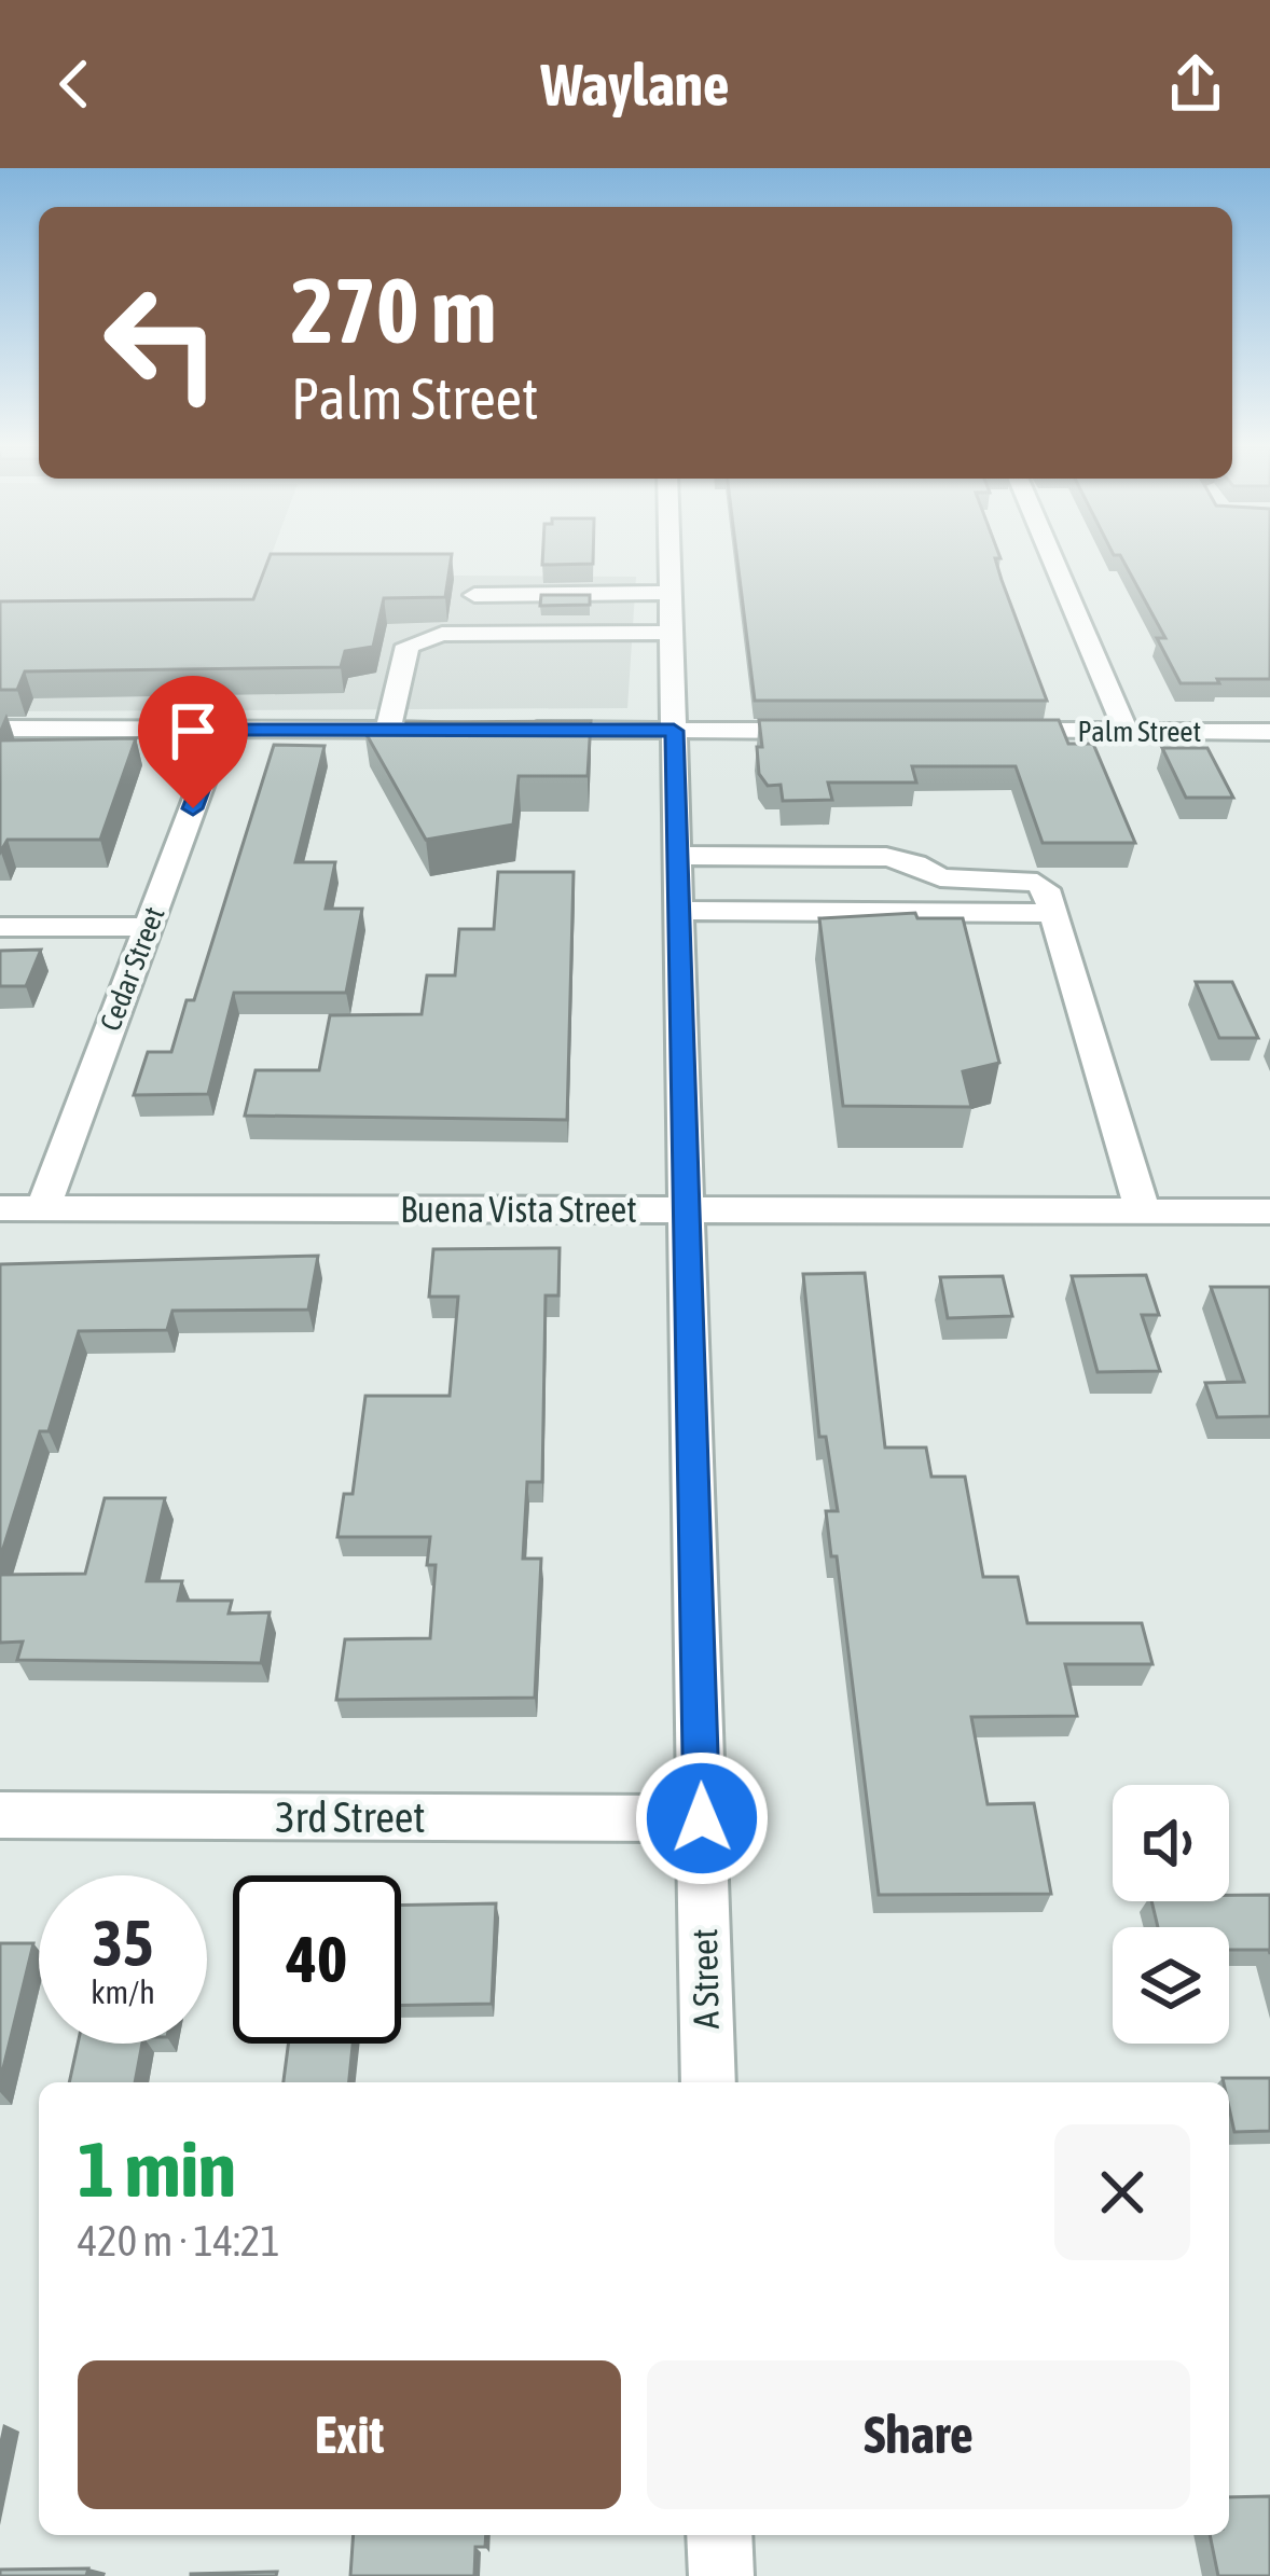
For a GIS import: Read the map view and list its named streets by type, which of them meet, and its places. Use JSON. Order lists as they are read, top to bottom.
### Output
{
  "streets": {
    "street": [
      "Palm Street",
      "Cedar Street",
      "Buena Vista Street",
      "3rd Street",
      "A Street"
    ]
  },
  "crossings": [
    ["Cedar Street", "Buena Vista Street"],
    ["Buena Vista Street", "A Street"],
    ["3rd Street", "A Street"]
  ],
  "page": {
    "header": "Waylane",
    "turn": ["270 m", "Palm Street"],
    "speed": "35 km/h",
    "limit": "40",
    "heading": ["1 min", "420 m · 14:21"],
    "buttons": ["Exit", "Share"]
  }
}
